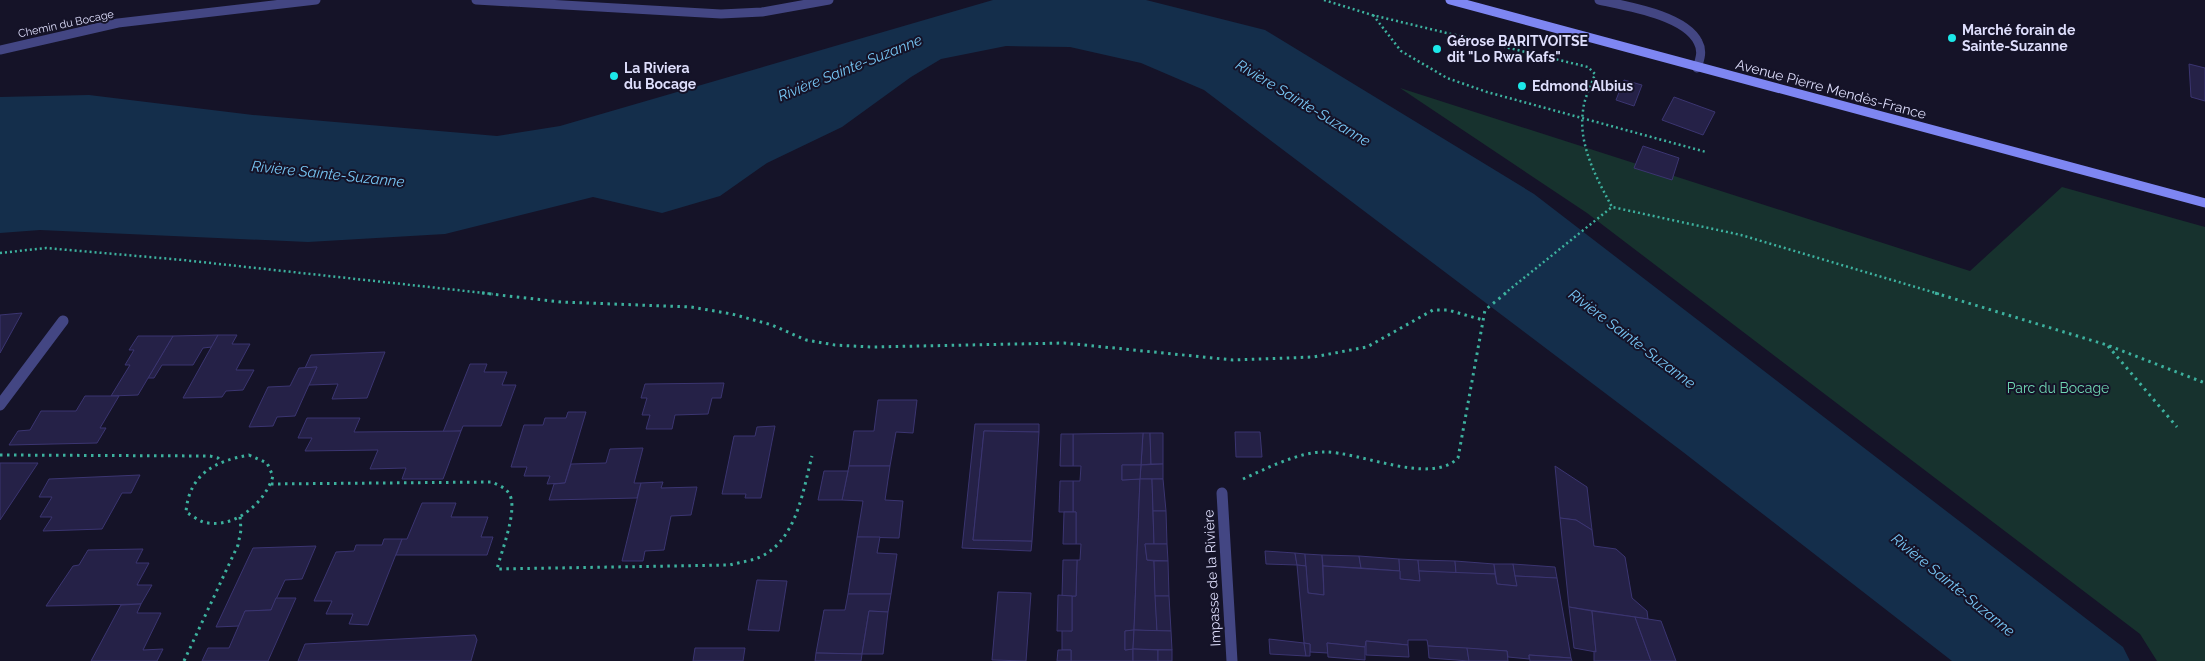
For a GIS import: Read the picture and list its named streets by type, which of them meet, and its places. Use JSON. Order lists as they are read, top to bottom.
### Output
{
  "streets": {
    "main road": ["Avenue Pierre Mendès-France"],
    "street": ["Chemin du Bocage", "Impasse de la Rivière"]
  },
  "water": ["Rivière Sainte-Suzanne"],
  "parks": ["Parc du Bocage"],
  "places": [
    "Marché forain de Sainte-Suzanne",
    "Gérose BARITVOITSE dit \"Lo Rwa Kafs\"",
    "La Riviera du Bocage",
    "Edmond Albius"
  ]
}
